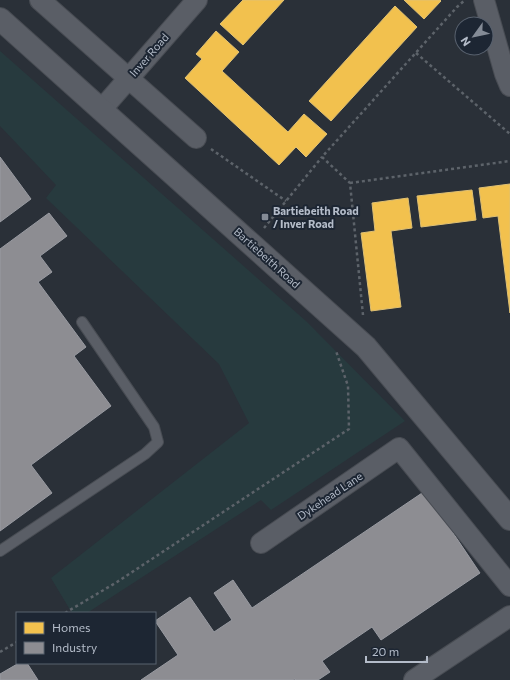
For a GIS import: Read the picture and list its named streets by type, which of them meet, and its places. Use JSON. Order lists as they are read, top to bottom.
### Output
{
  "streets": {
    "street": ["Inver Road", "Bartiebeith Road", "Dykehead Lane"]
  },
  "crossings": [
    ["Inver Road", "Bartiebeith Road"]
  ],
  "places": {
    "transit": ["Bartiebeith Road / Inver Road"]
  },
  "legend": ["Homes", "Industry"],
  "scale_bar": "20 m",
  "north": "bottom left"
}
